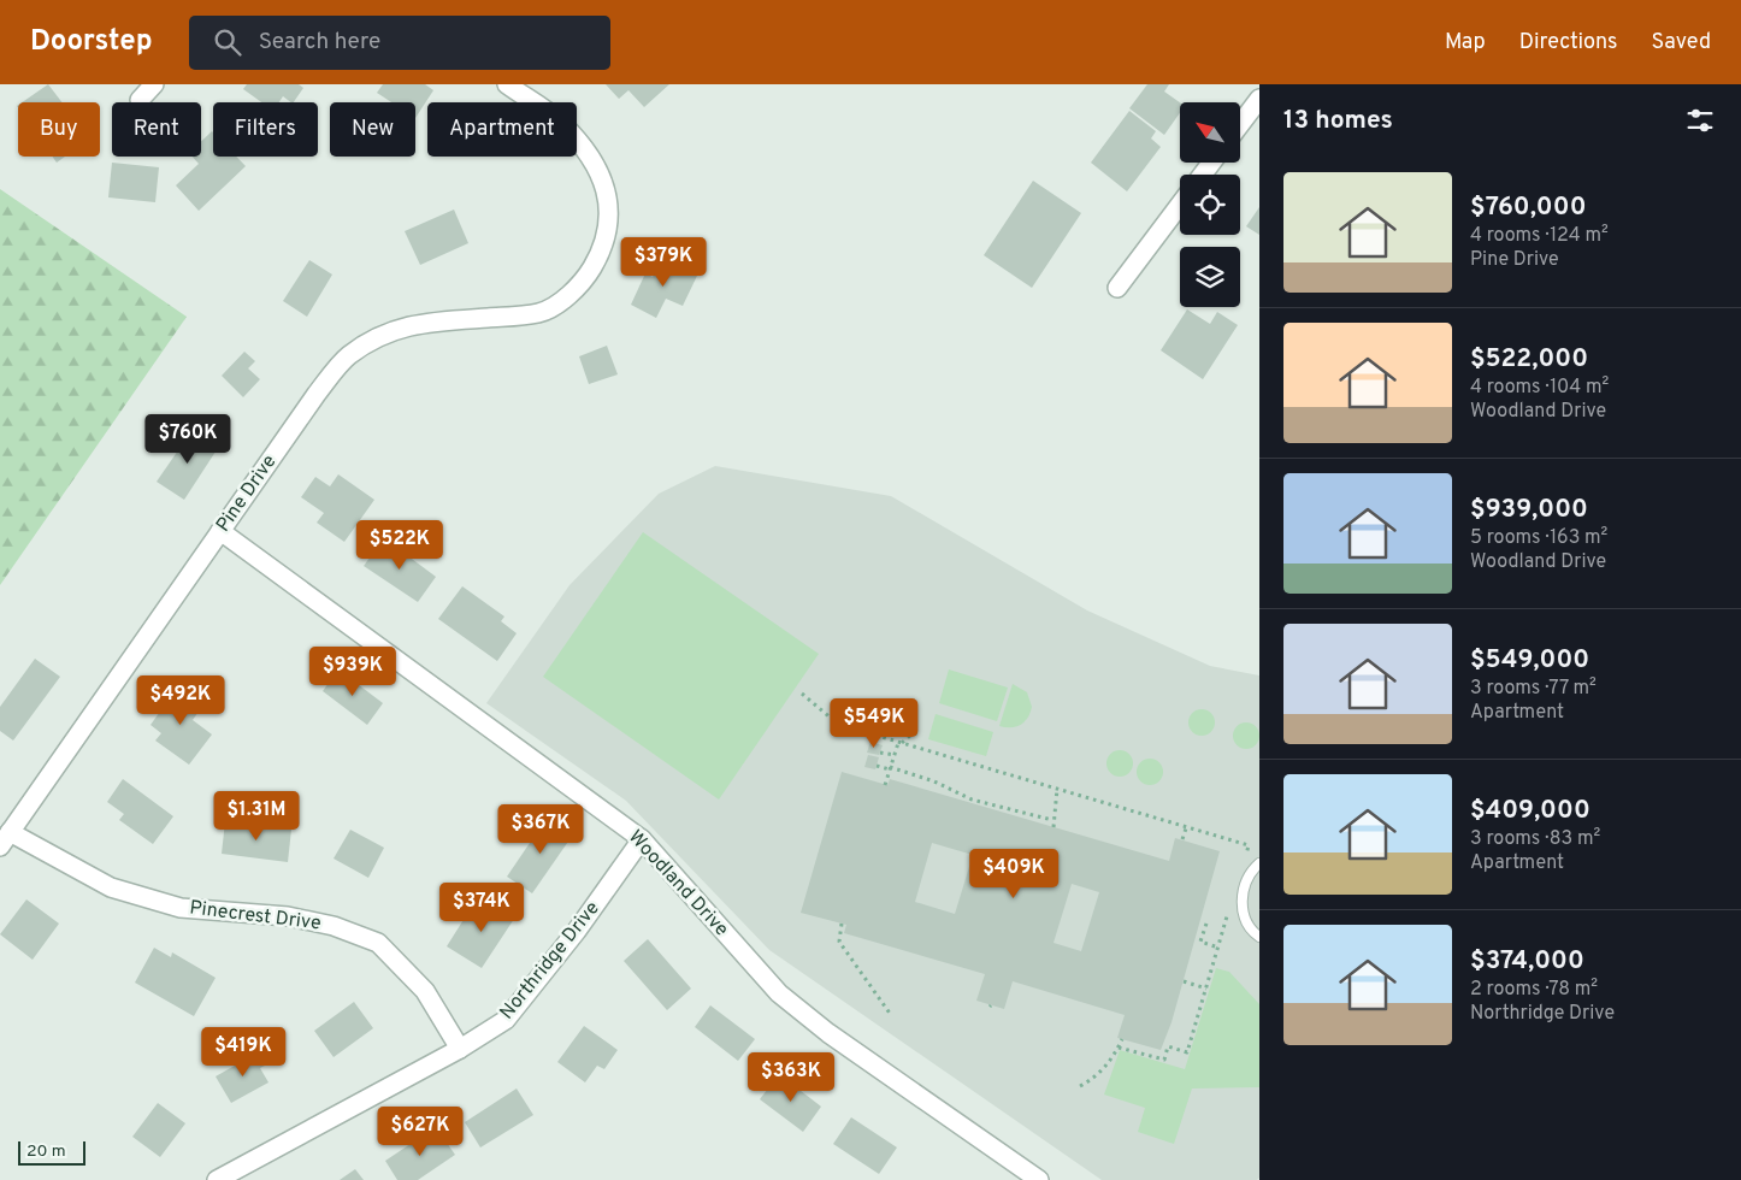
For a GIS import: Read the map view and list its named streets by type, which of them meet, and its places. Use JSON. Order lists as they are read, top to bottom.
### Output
{
  "streets": {
    "street": [
      "Pine Drive",
      "Woodland Drive",
      "Pinecrest Drive",
      "Northridge Drive"
    ]
  },
  "crossings": [
    ["Pine Drive", "Woodland Drive"],
    ["Pine Drive", "Pinecrest Drive"],
    ["Woodland Drive", "Northridge Drive"],
    ["Pinecrest Drive", "Northridge Drive"]
  ],
  "scale_bar": "20 m",
  "north": "top left",
  "page": {
    "header": "Doorstep",
    "search": "Search here",
    "nav": ["Map", "Directions", "Saved"],
    "heading": "13 homes",
    "chip": [
      "Buy",
      "Rent",
      "Filters",
      "New",
      "Apartment"
    ],
    "list": [
      {
        "name": "$760,000",
        "note": "4 rooms · 124 m² · Pine Drive"
      },
      {
        "name": "$522,000",
        "note": "4 rooms · 104 m² · Woodland Drive"
      },
      {
        "name": "$939,000",
        "note": "5 rooms · 163 m² · Woodland Drive"
      },
      {
        "name": "$549,000",
        "note": "3 rooms · 77 m² · Apartment"
      },
      {
        "name": "$409,000",
        "note": "3 rooms · 83 m² · Apartment"
      },
      {
        "name": "$374,000",
        "note": "2 rooms · 78 m² · Northridge Drive"
      }
    ],
    "price": [
      "$379K",
      "$760K",
      "$522K",
      "$939K",
      "$492K",
      "$549K",
      "$1.31M",
      "$367K",
      "$409K",
      "$374K",
      "$419K",
      "$363K",
      "$627K"
    ],
    "scale": "20 m"
  }
}
